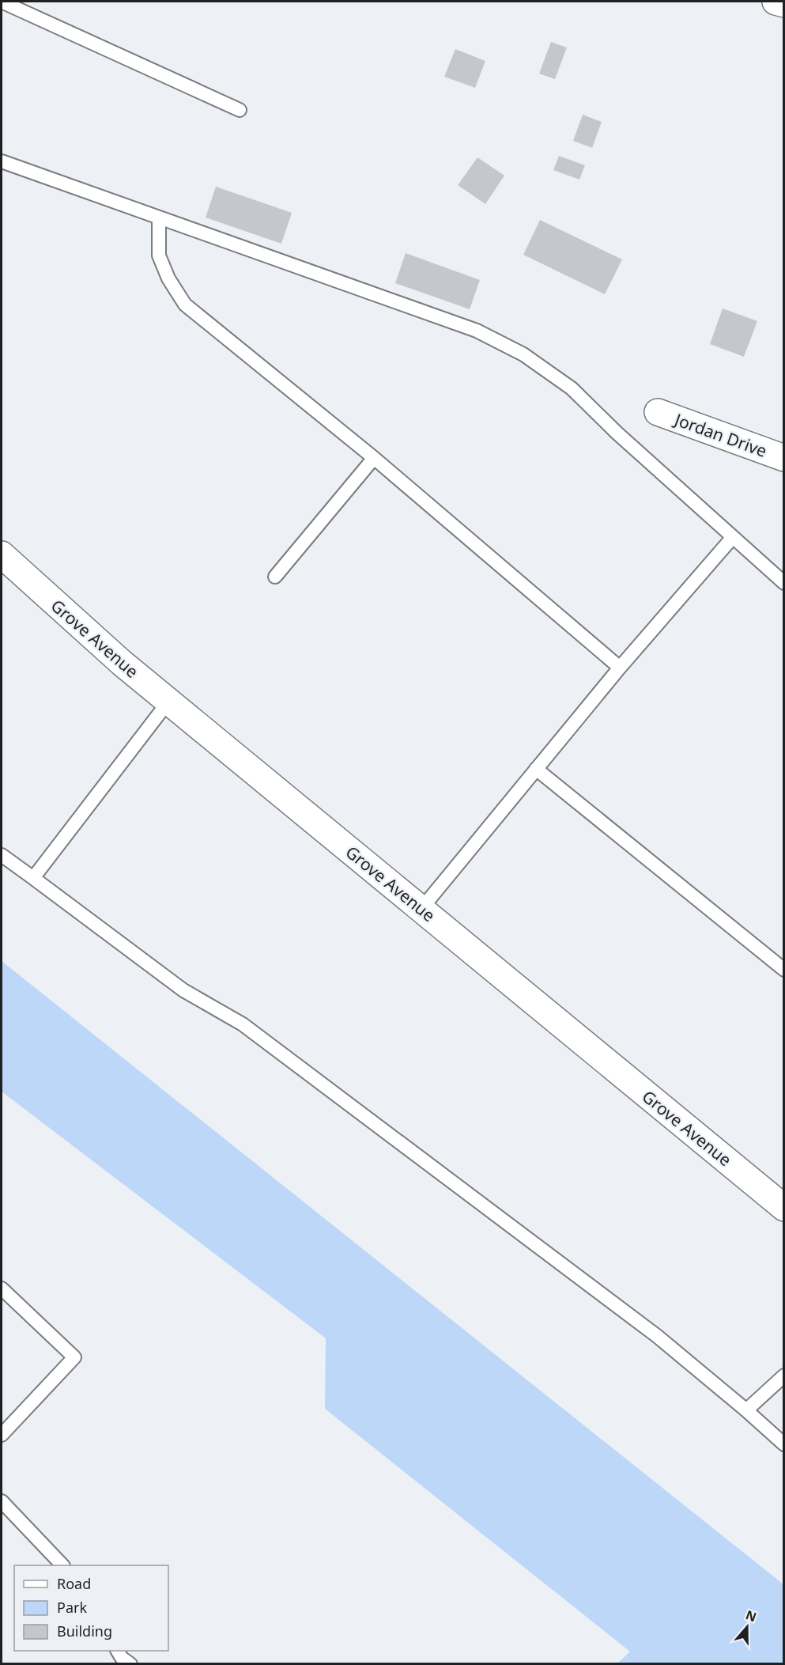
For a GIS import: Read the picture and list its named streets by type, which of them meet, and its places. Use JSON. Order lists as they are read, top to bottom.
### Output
{
  "streets": {
    "street": ["Jordan Drive", "Grove Avenue"]
  },
  "legend": ["Road", "Park", "Building"],
  "north": "top"
}
